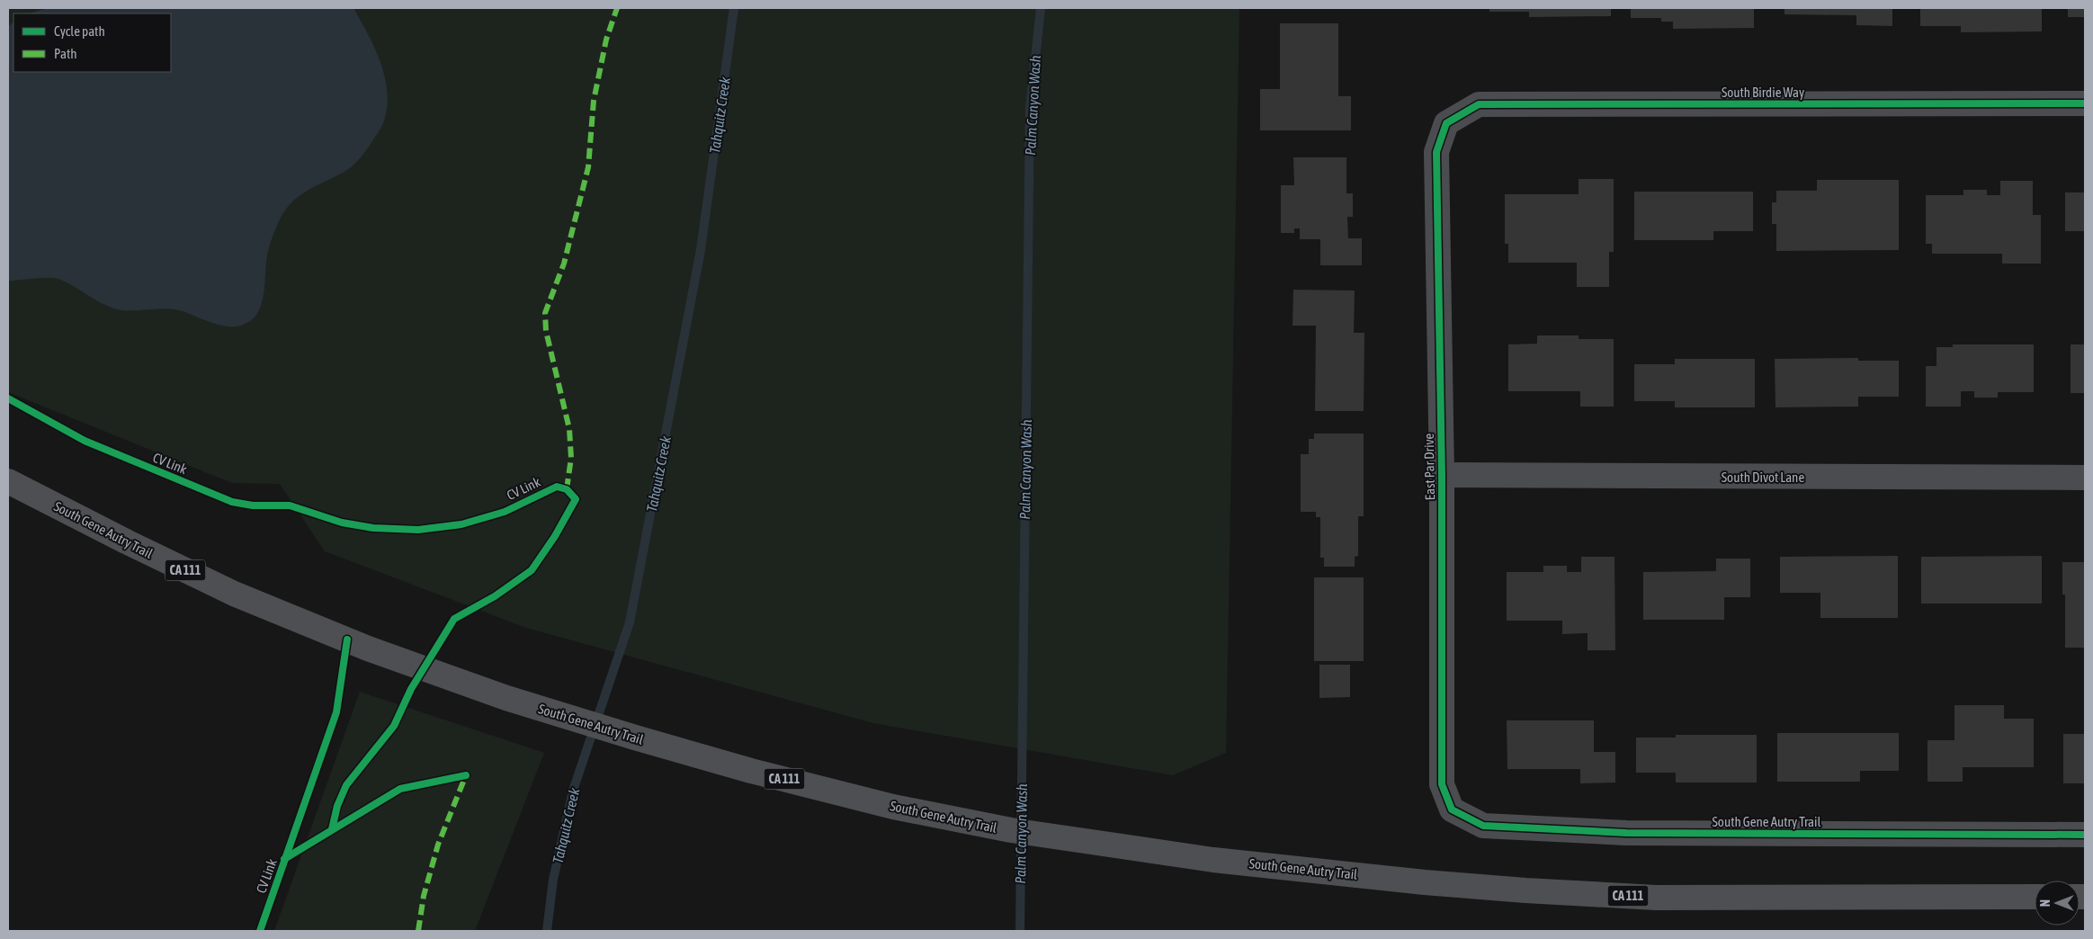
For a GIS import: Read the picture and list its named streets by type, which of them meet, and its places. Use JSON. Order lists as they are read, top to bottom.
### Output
{
  "streets": {
    "main road": ["South Gene Autry Trail", "CA 111"],
    "street": ["South Birdie Way", "East Par Drive", "South Divot Lane"],
    "cycle path": ["CV Link"]
  },
  "crossings": [
    ["South Birdie Way", "East Par Drive"],
    ["East Par Drive", "South Divot Lane"],
    ["East Par Drive", "South Gene Autry Trail"]
  ],
  "water": ["Palm Canyon Wash", "Tahquitz Creek"],
  "legend": ["Cycle path", "Path"],
  "north": "left"
}
